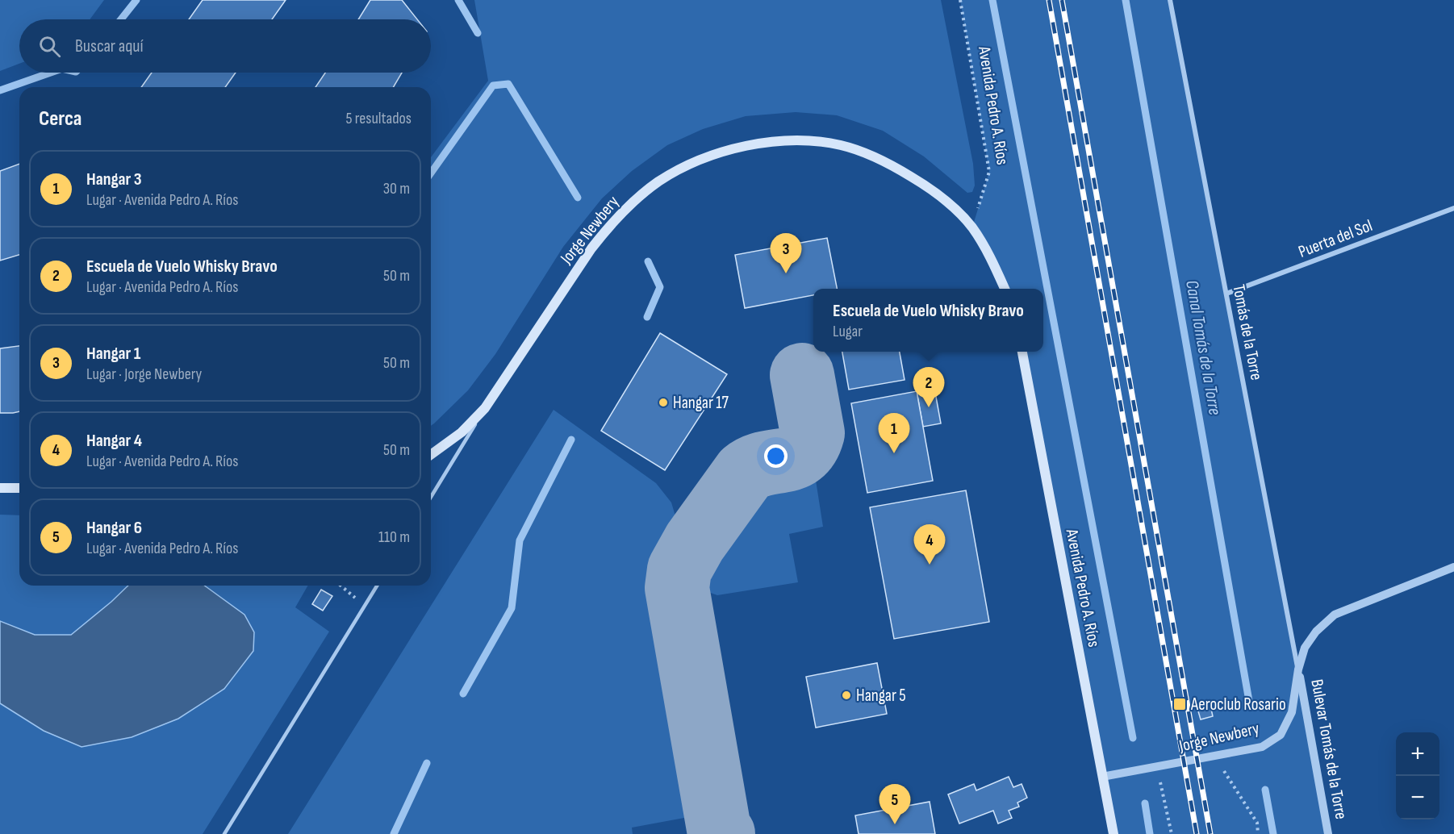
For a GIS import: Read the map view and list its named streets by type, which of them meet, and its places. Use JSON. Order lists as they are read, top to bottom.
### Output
{
  "streets": {
    "main road": ["Avenida Pedro A. Ríos", "Jorge Newbery"],
    "street": ["Puerta del Sol", "Tomás de la Torre", "Bulevar Tomás de la Torre"]
  },
  "crossings": [
    ["Avenida Pedro A. Ríos", "Jorge Newbery"],
    ["Jorge Newbery", "Tomás de la Torre"],
    ["Jorge Newbery", "Bulevar Tomás de la Torre"],
    ["Puerta del Sol", "Tomás de la Torre"],
    ["Tomás de la Torre", "Bulevar Tomás de la Torre"]
  ],
  "water": ["Canal Tomás de la Torre"],
  "places": {
    "other": ["Hangar 17", "Hangar 5"],
    "transit": ["Aeroclub Rosario"]
  },
  "page": {
    "search": "Buscar aquí",
    "heading": ["Cerca", "5 resultados"],
    "list": [
      {
        "mark": "1",
        "name": "Hangar 3",
        "note": "Lugar · Avenida Pedro A. Ríos",
        "value": "30 m"
      },
      {
        "mark": "2",
        "name": "Escuela de Vuelo Whisky Bravo",
        "note": "Lugar · Avenida Pedro A. Ríos",
        "value": "50 m"
      },
      {
        "mark": "3",
        "name": "Hangar 1",
        "note": "Lugar · Jorge Newbery",
        "value": "50 m"
      },
      {
        "mark": "4",
        "name": "Hangar 4",
        "note": "Lugar · Avenida Pedro A. Ríos",
        "value": "50 m"
      },
      {
        "mark": "5",
        "name": "Hangar 6",
        "note": "Lugar · Avenida Pedro A. Ríos",
        "value": "110 m"
      }
    ],
    "pins": [
      "3",
      "2",
      "1",
      "4",
      "5"
    ],
    "popup": ["Escuela de Vuelo Whisky Bravo", "Lugar"],
    "map_buttons": ["+", "−"]
  }
}
